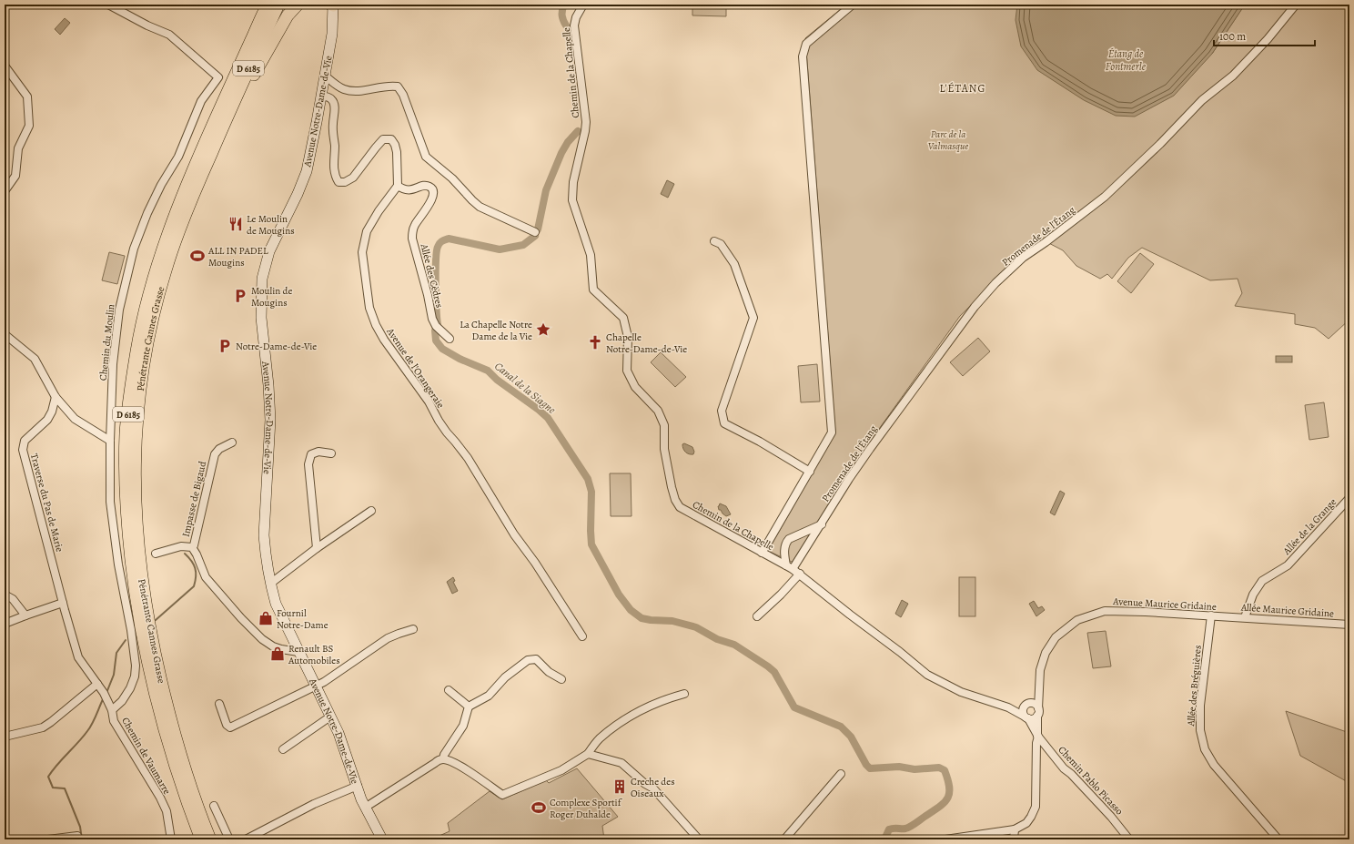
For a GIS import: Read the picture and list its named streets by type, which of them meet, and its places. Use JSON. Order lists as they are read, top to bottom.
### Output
{
  "streets": {
    "highway": ["D 6185", "Pénétrante Cannes Grasse"],
    "main road": ["Avenue Notre-Dame-de-Vie"],
    "street": [
      "Chemin de la Chapelle",
      "Promenade de l'Étang",
      "Allée des Cèdres",
      "Chemin du Moulin",
      "Avenue de l'Orangeraie",
      "Impasse de Bigaud",
      "Traverse du Pas de Marie",
      "Allée de la Grange",
      "Avenue Maurice Gridaine",
      "Allée Maurice Gridaine",
      "Allée des Bréguières",
      "Chemin de Vaumarre",
      "Chemin Pablo Picasso"
    ]
  },
  "crossings": [
    ["Chemin de la Chapelle", "Promenade de l'Étang"],
    ["Chemin de la Chapelle", "Avenue Maurice Gridaine"],
    ["Chemin de la Chapelle", "Chemin Pablo Picasso"],
    ["Avenue Notre-Dame-de-Vie", "Impasse de Bigaud"],
    ["Allée des Cèdres", "Avenue de l'Orangeraie"],
    ["Chemin du Moulin", "Chemin de Vaumarre"],
    ["Traverse du Pas de Marie", "Chemin de Vaumarre"],
    ["Allée de la Grange", "Allée Maurice Gridaine"],
    ["Avenue Maurice Gridaine", "Allée Maurice Gridaine"],
    ["Avenue Maurice Gridaine", "Allée des Bréguières"],
    ["Avenue Maurice Gridaine", "Chemin Pablo Picasso"]
  ],
  "districts": ["L'ÉTANG"],
  "water": ["Étang de Fontmerle", "Canal de la Siagne"],
  "parks": ["Parc de la Valmasque"],
  "places": {
    "restaurant": ["Le Moulin de Mougins"],
    "sports": ["ALL IN PADEL Mougins", "Complexe Sportif Roger Duhalde"],
    "parking": ["Moulin de Mougins", "Notre-Dame-de-Vie"],
    "place": ["La Chapelle Notre Dame de la Vie"],
    "church": ["Chapelle Notre-Dame-de-Vie"],
    "shop": ["Fournil Notre-Dame", "Renault BS Automobiles"],
    "building": ["Creche des Oiseaux"]
  },
  "scale_bar": "100 m"
}
